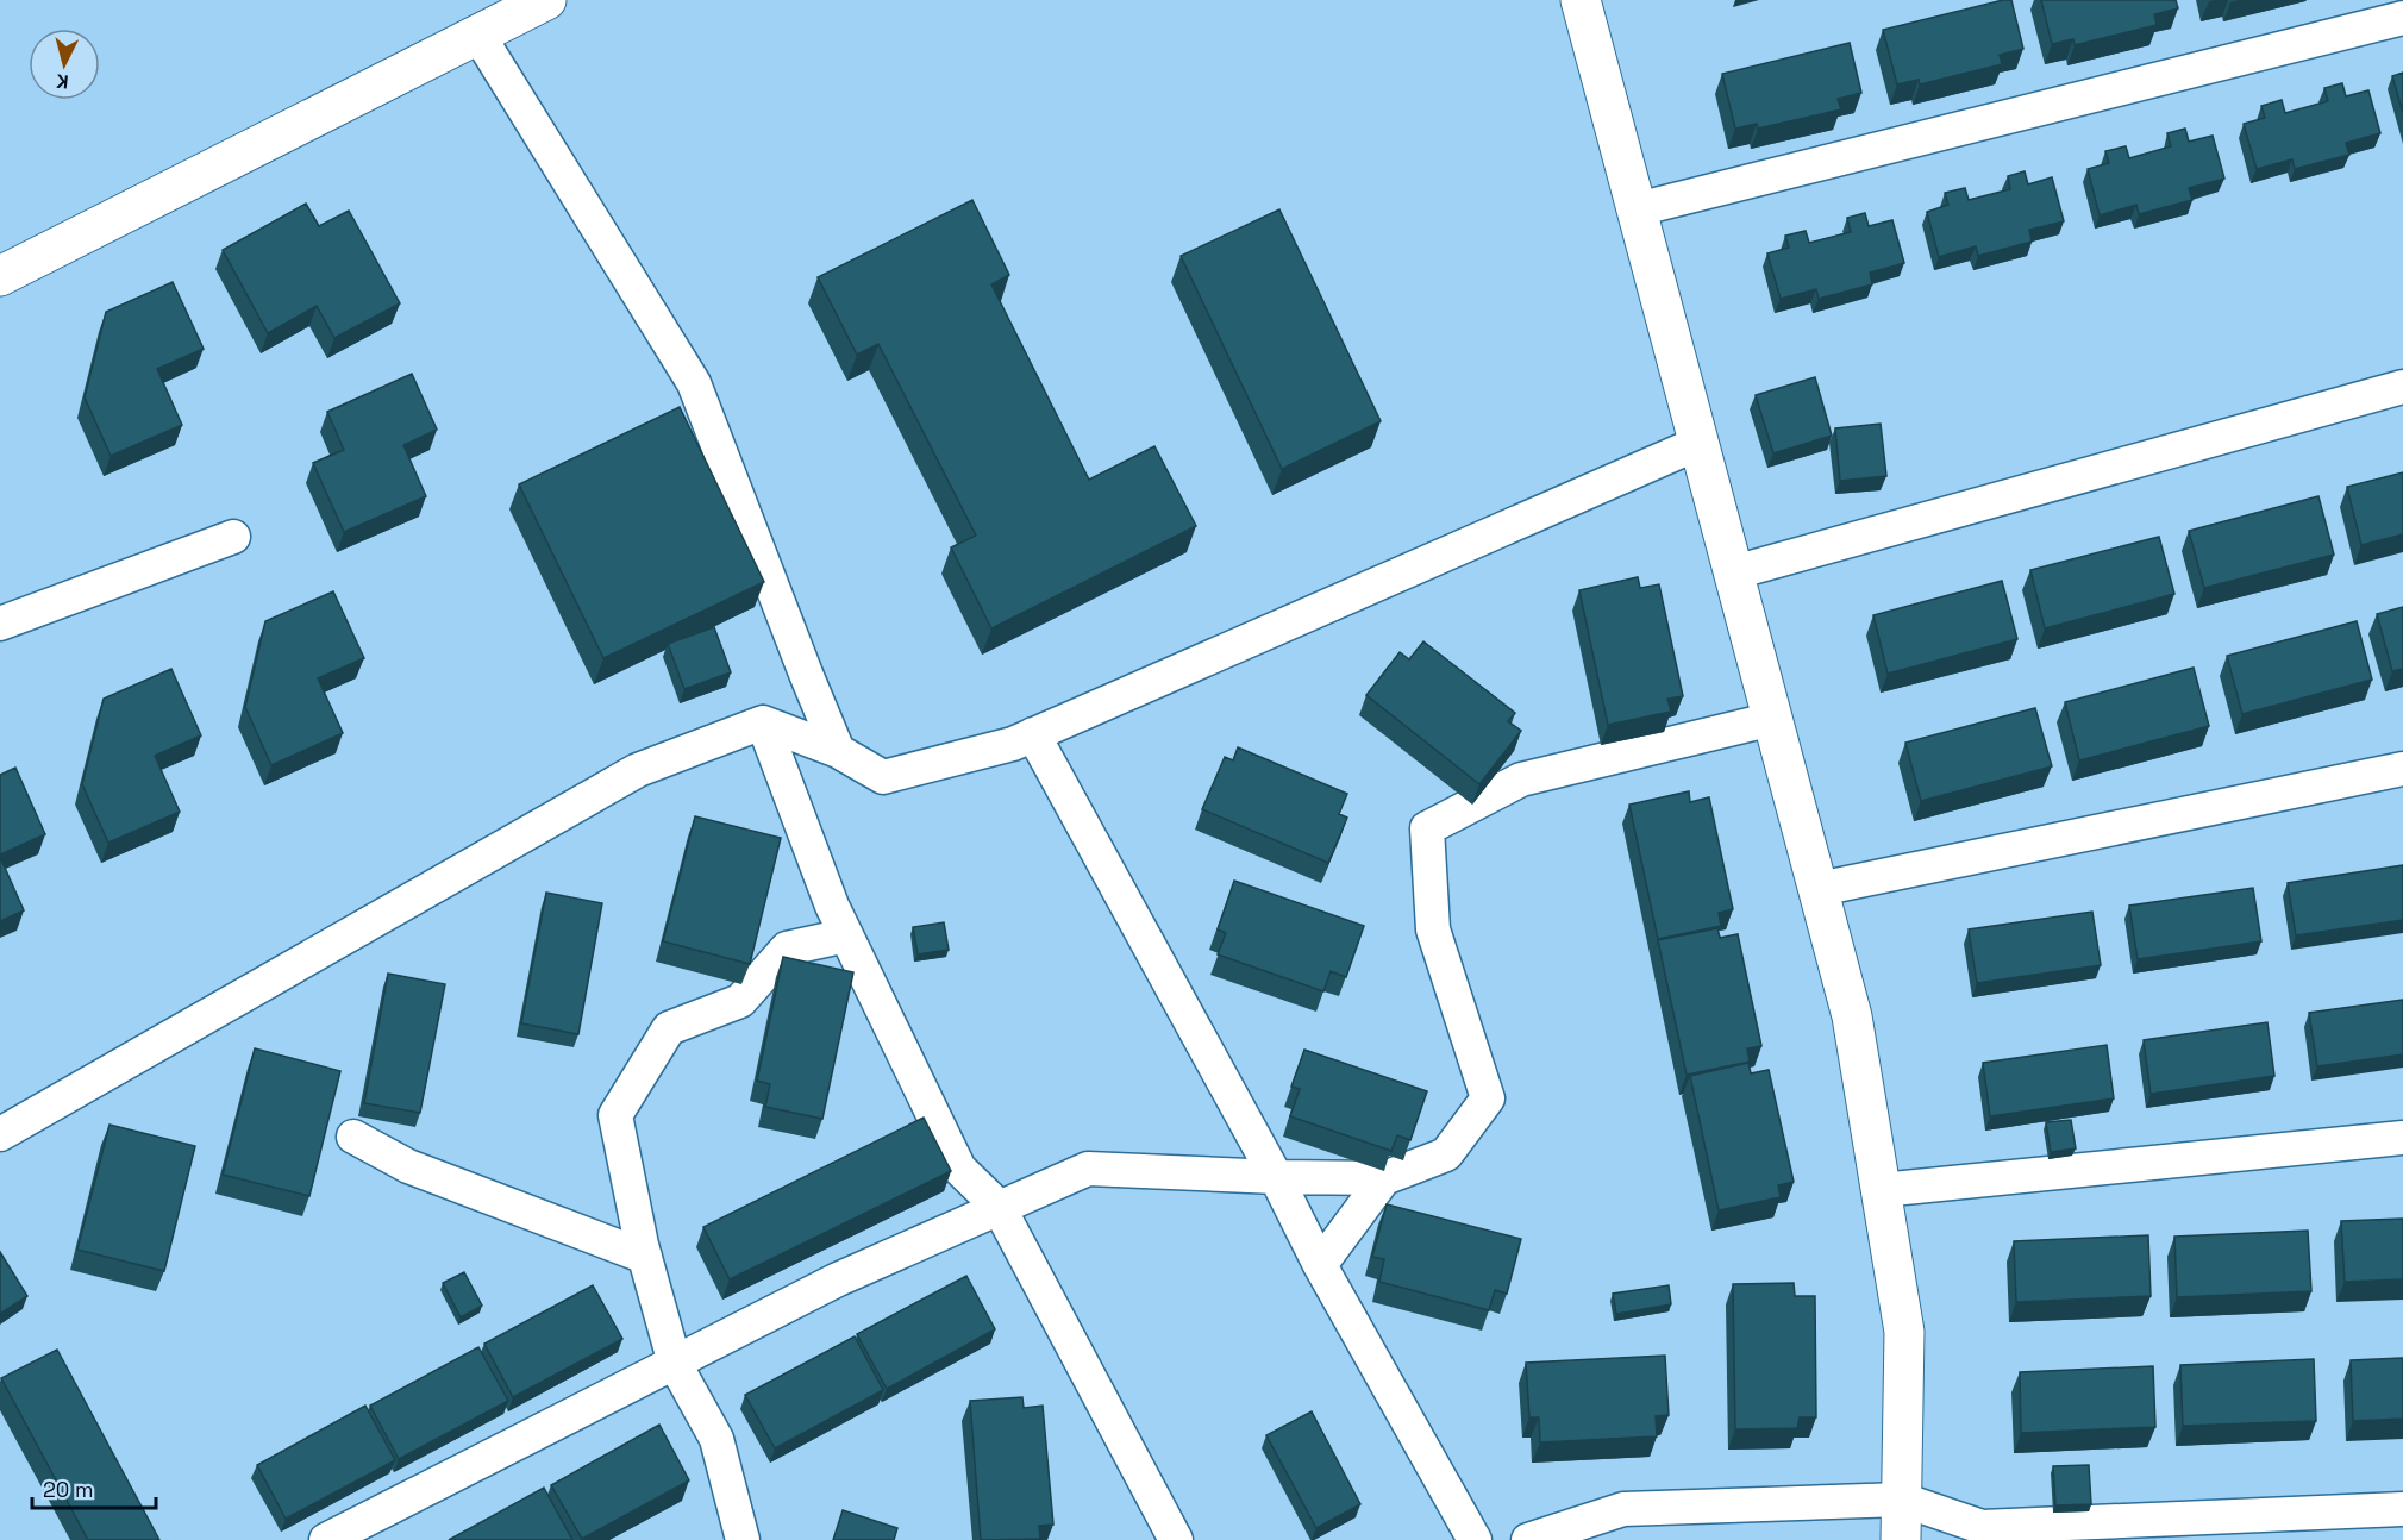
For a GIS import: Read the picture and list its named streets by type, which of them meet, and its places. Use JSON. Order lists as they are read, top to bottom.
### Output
{
  "scale_bar": "20 m",
  "north": "bottom"
}
